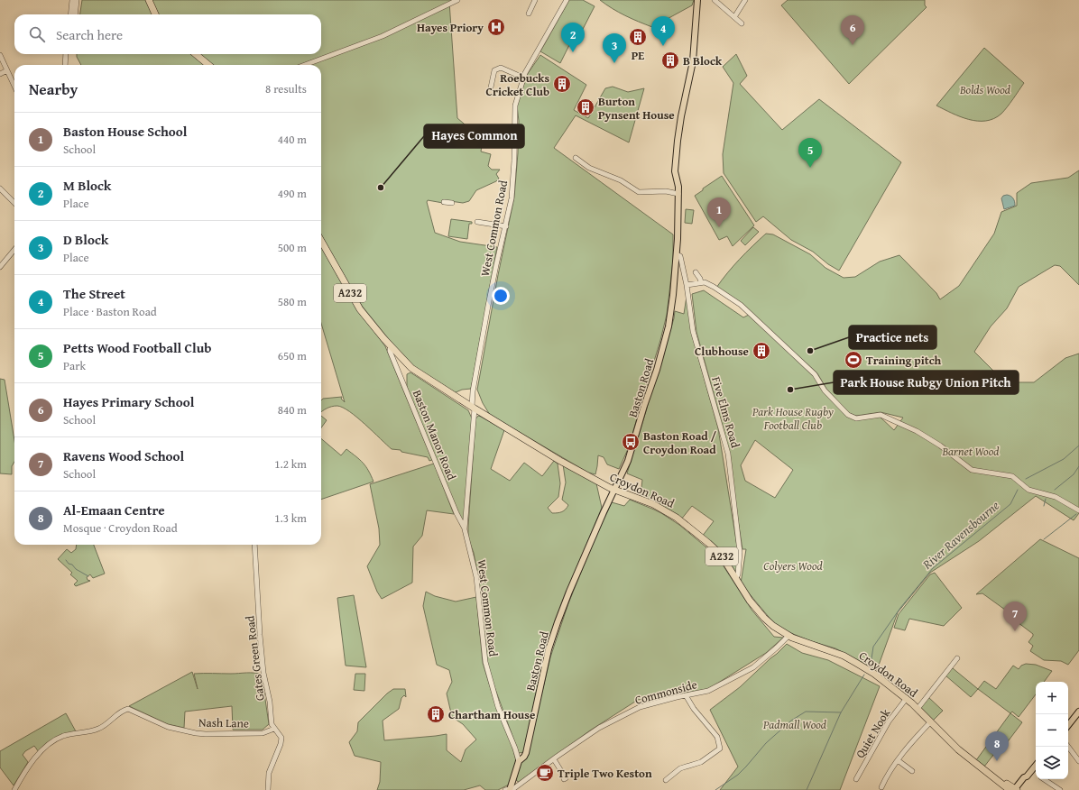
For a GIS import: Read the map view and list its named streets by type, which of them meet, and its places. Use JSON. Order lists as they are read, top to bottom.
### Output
{
  "streets": {
    "highway": ["A232", "Croydon Road"],
    "main road": ["Baston Road"],
    "street": [
      "West Common Road",
      "Five Elms Road",
      "Baston Manor Road",
      "Gates Green Road",
      "Commonside",
      "Nash Lane",
      "Quiet Nook"
    ]
  },
  "crossings": [
    ["West Common Road", "Baston Road"],
    ["West Common Road", "Baston Manor Road"],
    ["West Common Road", "Croydon Road"],
    ["Baston Road", "Five Elms Road"],
    ["Baston Road", "Croydon Road"],
    ["Baston Road", "Commonside"],
    ["Five Elms Road", "Croydon Road"],
    ["Baston Manor Road", "Croydon Road"],
    ["Croydon Road", "Commonside"],
    ["Croydon Road", "Quiet Nook"],
    ["Gates Green Road", "Nash Lane"]
  ],
  "water": ["River Ravensbourne"],
  "parks": [
    "Bolds Wood",
    "Park House Rugby Football Club",
    "Barnet Wood",
    "Colyers Wood",
    "Padmall Wood"
  ],
  "places": {
    "hospital": ["Hayes Priory"],
    "building": [
      "PE",
      "B Block",
      "Roebucks Cricket Club",
      "Burton Pynsent House",
      "Clubhouse",
      "Chartham House"
    ],
    "other": ["Hayes Common", "Practice nets", "Park House Rubgy Union Pitch"],
    "sports": ["Training pitch"],
    "bus stop": ["Baston Road / Croydon Road"],
    "cafe": ["Triple Two Keston"]
  },
  "page": {
    "search": "Search here",
    "pins": [
      "6",
      "4",
      "2",
      "3",
      "5",
      "1",
      "7",
      "8"
    ],
    "heading": ["Nearby", "8 results"],
    "list": [
      {
        "mark": "1",
        "name": "Baston House School",
        "note": "School",
        "value": "440 m"
      },
      {
        "mark": "2",
        "name": "M Block",
        "note": "Place",
        "value": "490 m"
      },
      {
        "mark": "3",
        "name": "D Block",
        "note": "Place",
        "value": "500 m"
      },
      {
        "mark": "4",
        "name": "The Street",
        "note": "Place · Baston Road",
        "value": "580 m"
      },
      {
        "mark": "5",
        "name": "Petts Wood Football Club",
        "note": "Park",
        "value": "650 m"
      },
      {
        "mark": "6",
        "name": "Hayes Primary School",
        "note": "School",
        "value": "840 m"
      },
      {
        "mark": "7",
        "name": "Ravens Wood School",
        "note": "School",
        "value": "1.2 km"
      },
      {
        "mark": "8",
        "name": "Al-Emaan Centre",
        "note": "Mosque · Croydon Road",
        "value": "1.3 km"
      }
    ],
    "map_buttons": ["+", "−"]
  }
}
